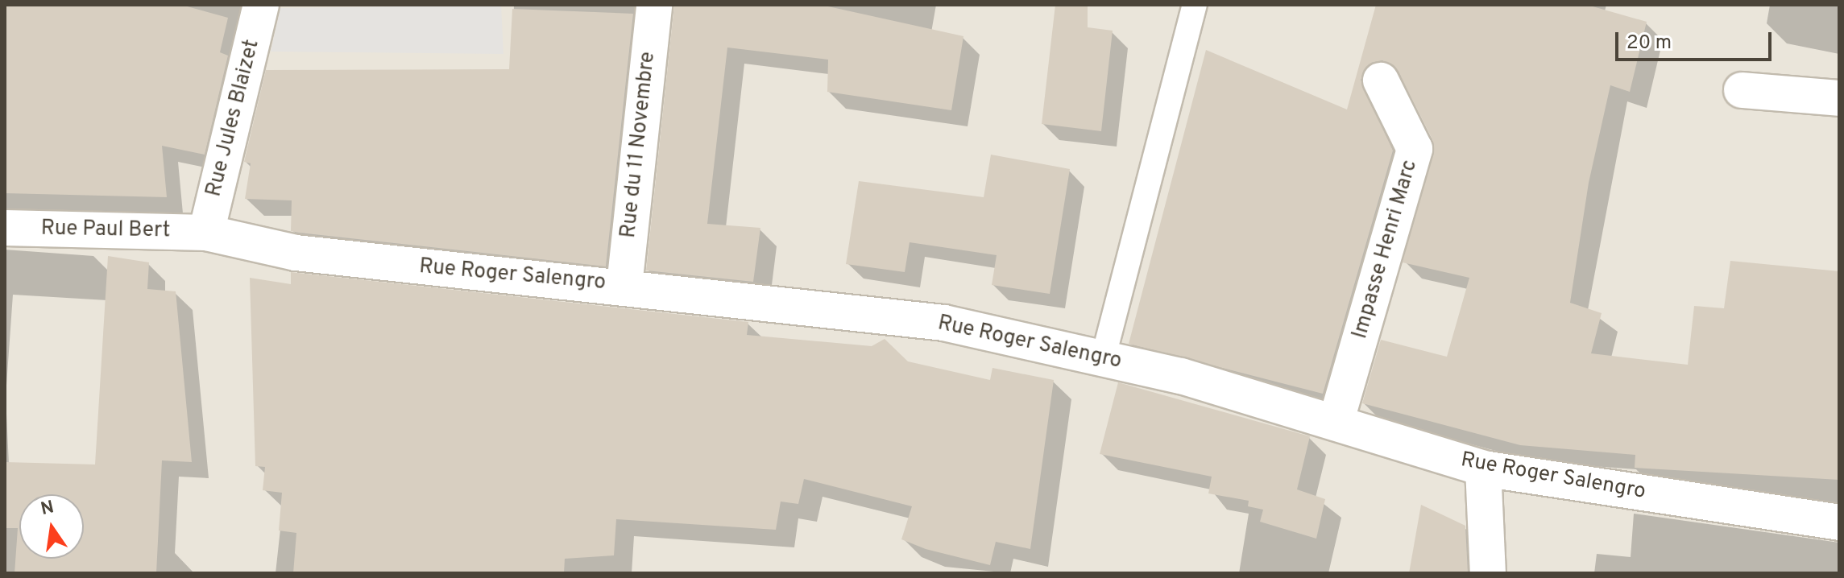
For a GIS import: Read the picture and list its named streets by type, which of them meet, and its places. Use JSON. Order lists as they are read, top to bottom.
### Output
{
  "streets": {
    "street": [
      "Rue Jules Blaizet",
      "Rue du 11 Novembre",
      "Rue Paul Bert",
      "Impasse Henri Marc",
      "Rue Roger Salengro"
    ]
  },
  "crossings": [
    ["Rue Jules Blaizet", "Rue Paul Bert"],
    ["Rue Jules Blaizet", "Rue Roger Salengro"],
    ["Rue du 11 Novembre", "Rue Roger Salengro"],
    ["Rue Paul Bert", "Rue Roger Salengro"],
    ["Impasse Henri Marc", "Rue Roger Salengro"]
  ],
  "scale_bar": "20 m",
  "north": "top"
}
